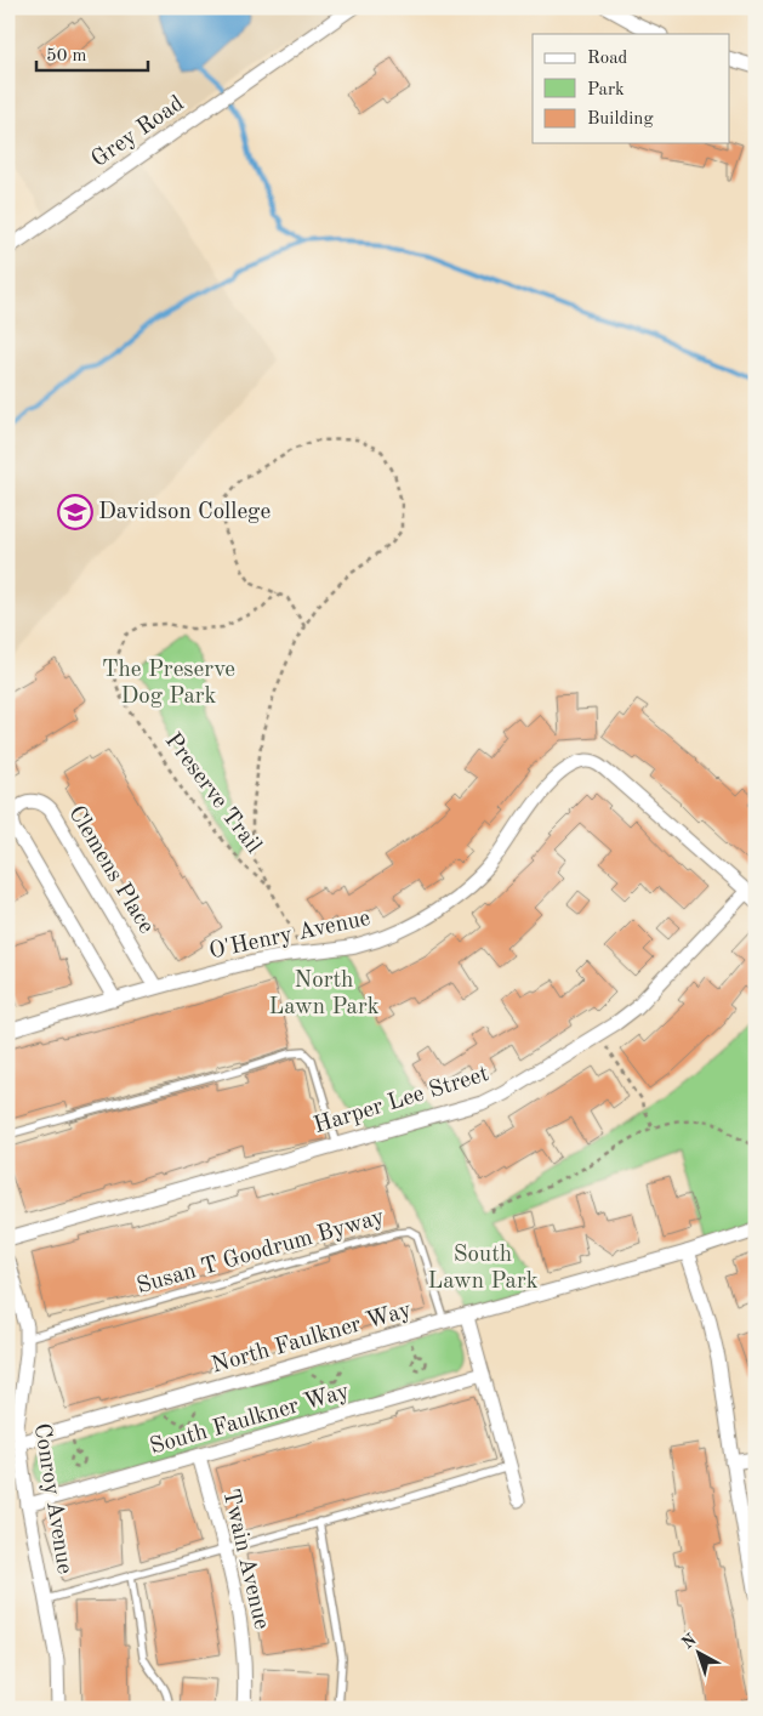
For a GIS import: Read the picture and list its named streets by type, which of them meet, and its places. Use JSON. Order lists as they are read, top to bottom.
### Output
{
  "streets": {
    "street": [
      "Grey Road",
      "Clemens Place",
      "O'Henry Avenue",
      "Harper Lee Street",
      "North Faulkner Way",
      "South Faulkner Way",
      "Conroy Avenue",
      "Twain Avenue"
    ],
    "lane": ["Susan T Goodrum Byway"],
    "path": ["Preserve Trail"]
  },
  "crossings": [
    ["Preserve Trail", "O'Henry Avenue"],
    ["Clemens Place", "O'Henry Avenue"],
    ["O'Henry Avenue", "Harper Lee Street"],
    ["Susan T Goodrum Byway", "North Faulkner Way"],
    ["Susan T Goodrum Byway", "Conroy Avenue"],
    ["North Faulkner Way", "Conroy Avenue"],
    ["South Faulkner Way", "Conroy Avenue"],
    ["South Faulkner Way", "Twain Avenue"]
  ],
  "parks": ["The Preserve Dog Park", "North Lawn Park", "South Lawn Park"],
  "places": {
    "school or university": ["Davidson College"]
  },
  "legend": ["Road", "Park", "Building"],
  "scale_bar": "50 m",
  "north": "top left"
}
